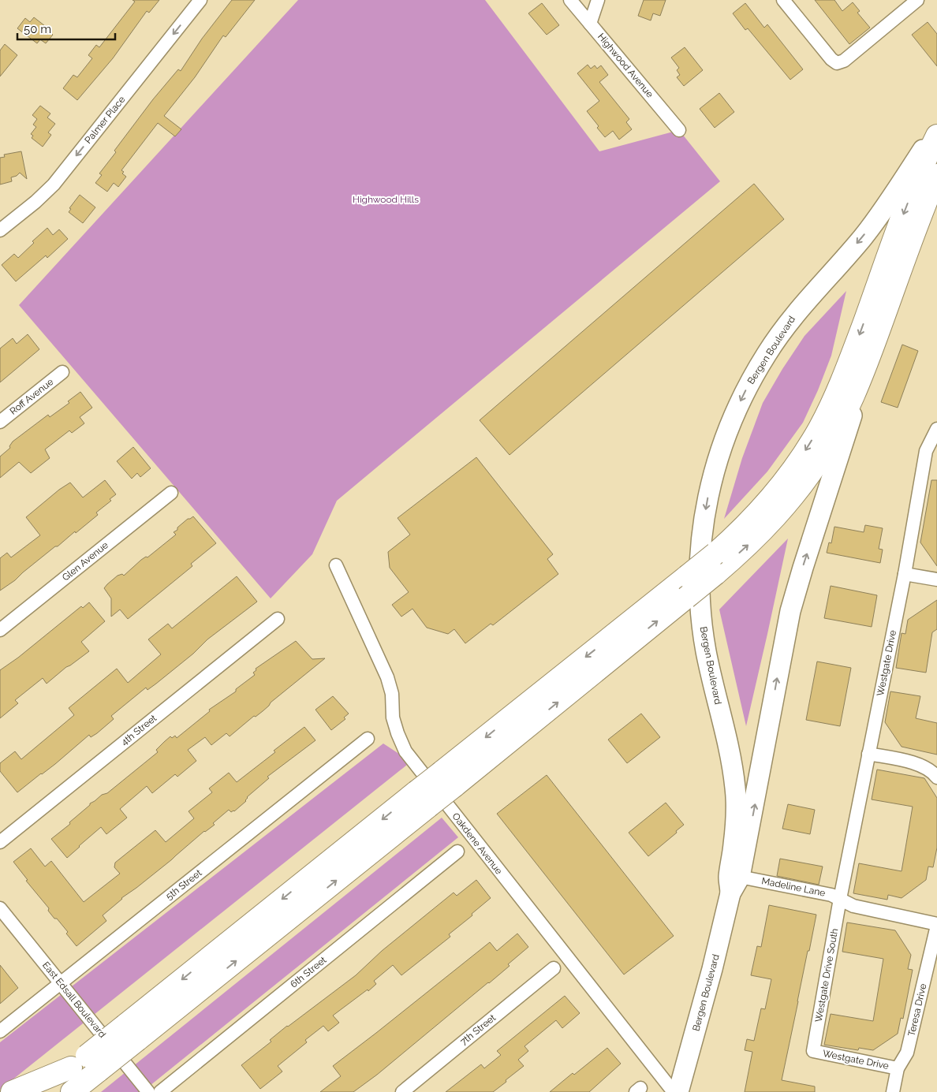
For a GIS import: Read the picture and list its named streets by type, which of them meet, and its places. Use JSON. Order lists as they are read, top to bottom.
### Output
{
  "streets": {
    "highway": ["Bergen Boulevard"],
    "street": [
      "Highwood Avenue",
      "Palmer Place",
      "Roff Avenue",
      "Glen Avenue",
      "Westgate Drive",
      "4th Street",
      "Oakdene Avenue",
      "5th Street",
      "Madeline Lane",
      "6th Street",
      "Westgate Drive South",
      "East Edsall Boulevard",
      "Teresa Drive",
      "7th Street"
    ]
  },
  "crossings": [
    ["Bergen Boulevard", "Madeline Lane"],
    ["Westgate Drive", "Madeline Lane"],
    ["Westgate Drive", "Westgate Drive South"],
    ["Westgate Drive", "Teresa Drive"],
    ["5th Street", "East Edsall Boulevard"],
    ["Madeline Lane", "Westgate Drive South"],
    ["Madeline Lane", "Teresa Drive"]
  ],
  "one_way": ["Palmer Place"],
  "parks": ["Highwood Hills"],
  "scale_bar": "50 m"
}
